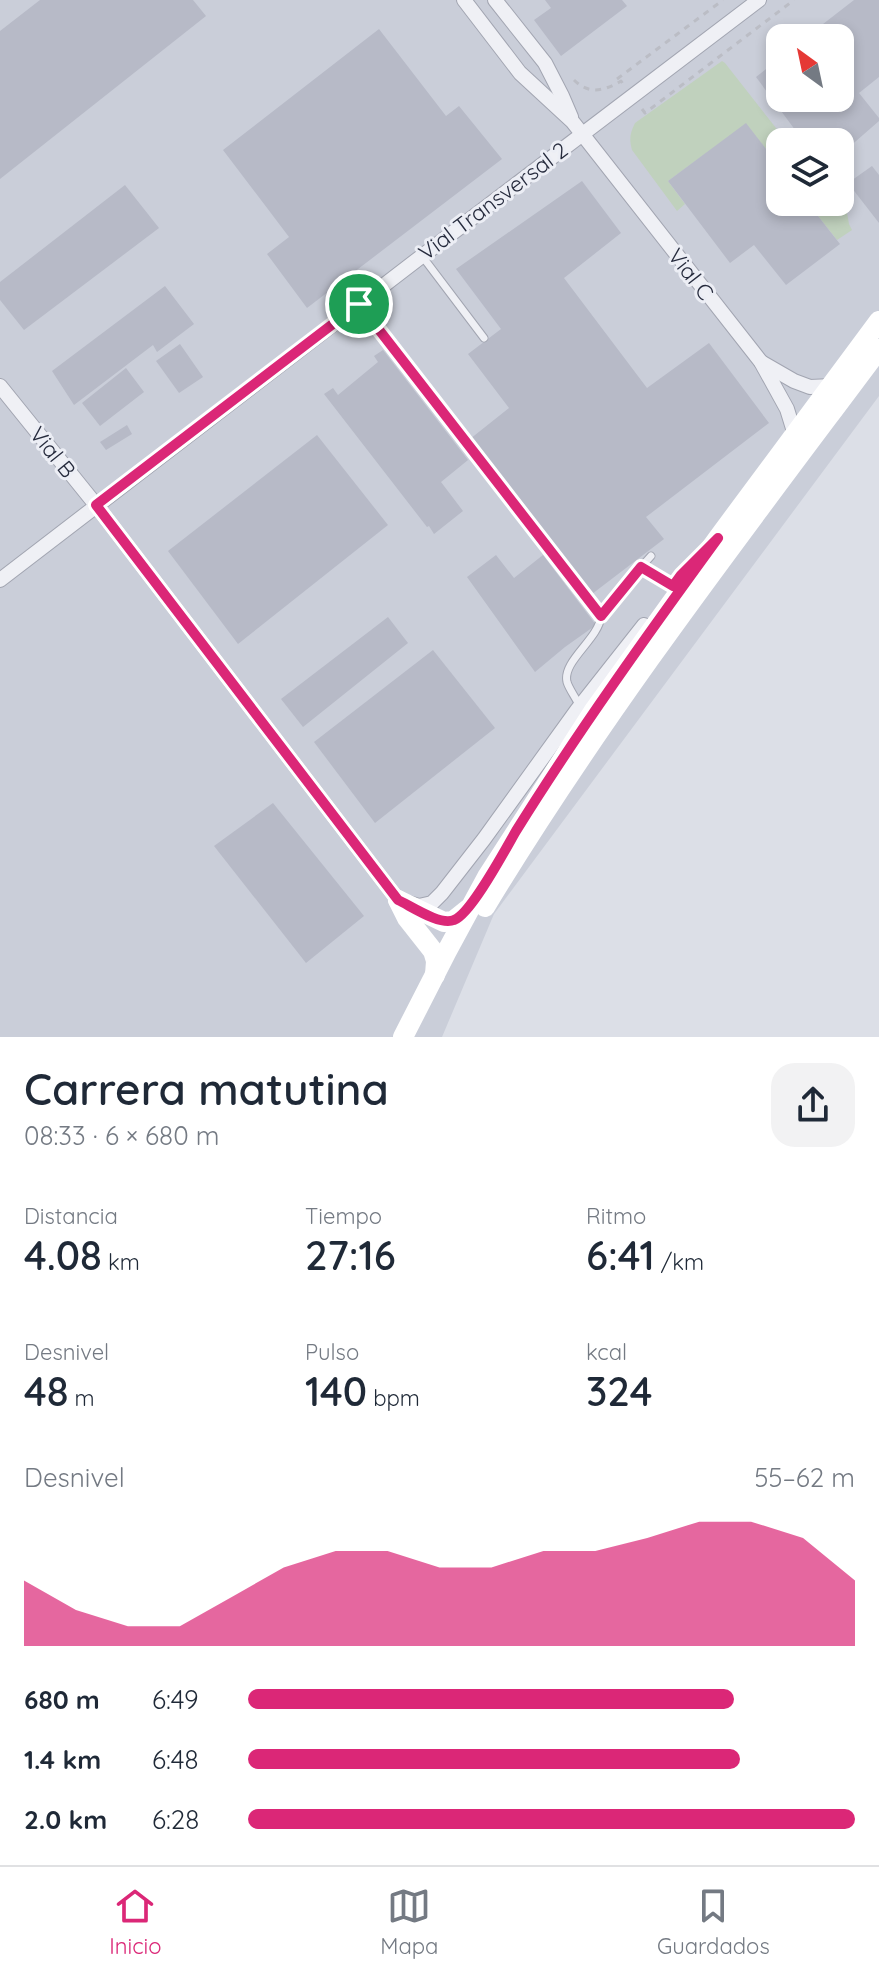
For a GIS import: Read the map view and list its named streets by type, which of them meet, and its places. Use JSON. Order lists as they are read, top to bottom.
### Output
{
  "streets": {
    "street": ["Vial Transversal 2", "Vial C", "Vial B"]
  },
  "crossings": [
    ["Vial Transversal 2", "Vial C"],
    ["Vial Transversal 2", "Vial B"]
  ],
  "north": "top left",
  "page": {
    "heading": ["Carrera matutina", "08:33 · 6 × 680 m"],
    "stats": [
      ["Distancia", "4.08 km"],
      ["Tiempo", "27:16"],
      ["Ritmo", "6:41 /km"],
      ["Desnivel", "48 m"],
      ["Pulso", "140 bpm"],
      ["kcal", "324"]
    ],
    "chart": ["Desnivel", "55–62 m"],
    "list": [
      {
        "name": "680 m",
        "note": "6:49"
      },
      {
        "name": "1.4 km",
        "note": "6:48"
      },
      {
        "name": "2.0 km",
        "note": "6:28"
      }
    ],
    "tabs": ["Inicio", "Mapa", "Guardados"]
  }
}
